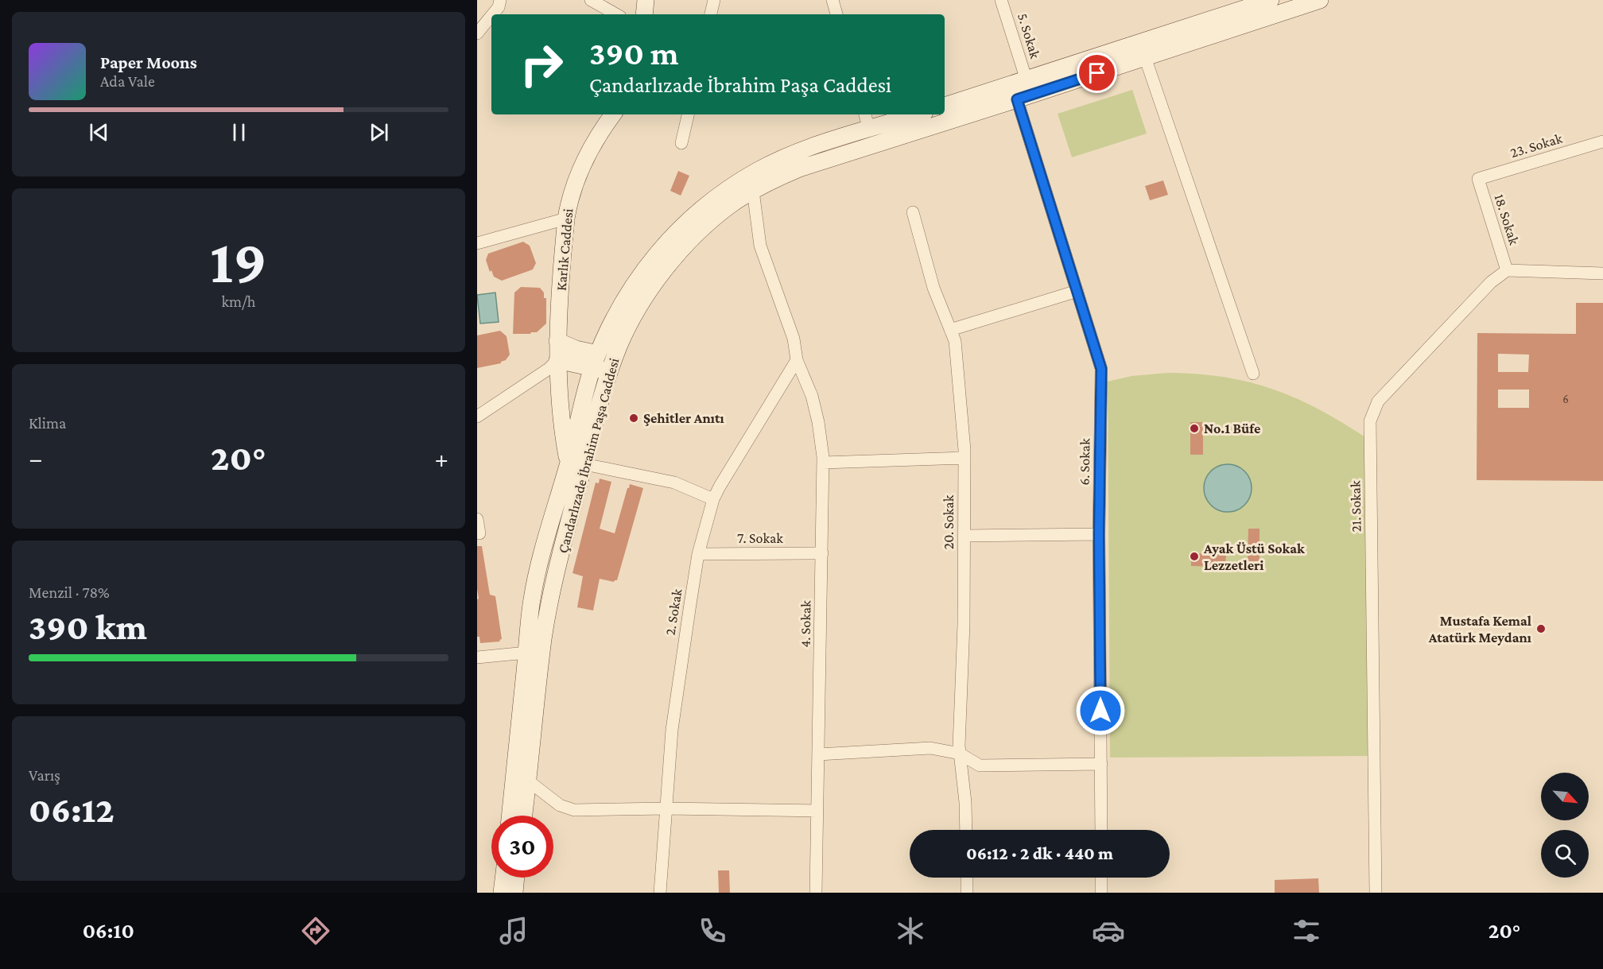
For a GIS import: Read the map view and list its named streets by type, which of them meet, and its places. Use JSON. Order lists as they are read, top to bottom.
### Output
{
  "streets": {
    "main road": ["Karlık Caddesi", "Çandarlızade İbrahim Paşa Caddesi"],
    "street": [
      "5. Sokak",
      "23. Sokak",
      "18. Sokak",
      "6. Sokak",
      "21. Sokak",
      "20. Sokak",
      "7. Sokak",
      "2. Sokak",
      "4. Sokak"
    ]
  },
  "crossings": [
    ["23. Sokak", "18. Sokak"],
    ["18. Sokak", "21. Sokak"],
    ["Karlık Caddesi", "Çandarlızade İbrahim Paşa Caddesi"],
    ["Çandarlızade İbrahim Paşa Caddesi", "6. Sokak"],
    ["Çandarlızade İbrahim Paşa Caddesi", "4. Sokak"],
    ["7. Sokak", "2. Sokak"],
    ["7. Sokak", "4. Sokak"],
    ["2. Sokak", "4. Sokak"]
  ],
  "places": [
    "Şehitler Anıtı",
    "No.1 Büfe",
    "Ayak Üstü Sokak Lezzetleri",
    "Mustafa Kemal Atatürk Meydanı"
  ],
  "house_numbers": ["6"],
  "north": "bottom right",
  "page": {
    "turn": ["390 m", "Çandarlızade İbrahim Paşa Caddesi"],
    "song": ["Paper Moons", "Ada Vale"],
    "tile": [
      ["19", "km/h"],
      "Klima",
      ["Menzil · 78%", "390 km"],
      ["Varış", "06:12"]
    ],
    "heat": ["−", "20°", "+"],
    "limit": "30",
    "trip": "06:12 · 2 dk · 440 m",
    "tabs": ["06:10", "20°"]
  }
}
